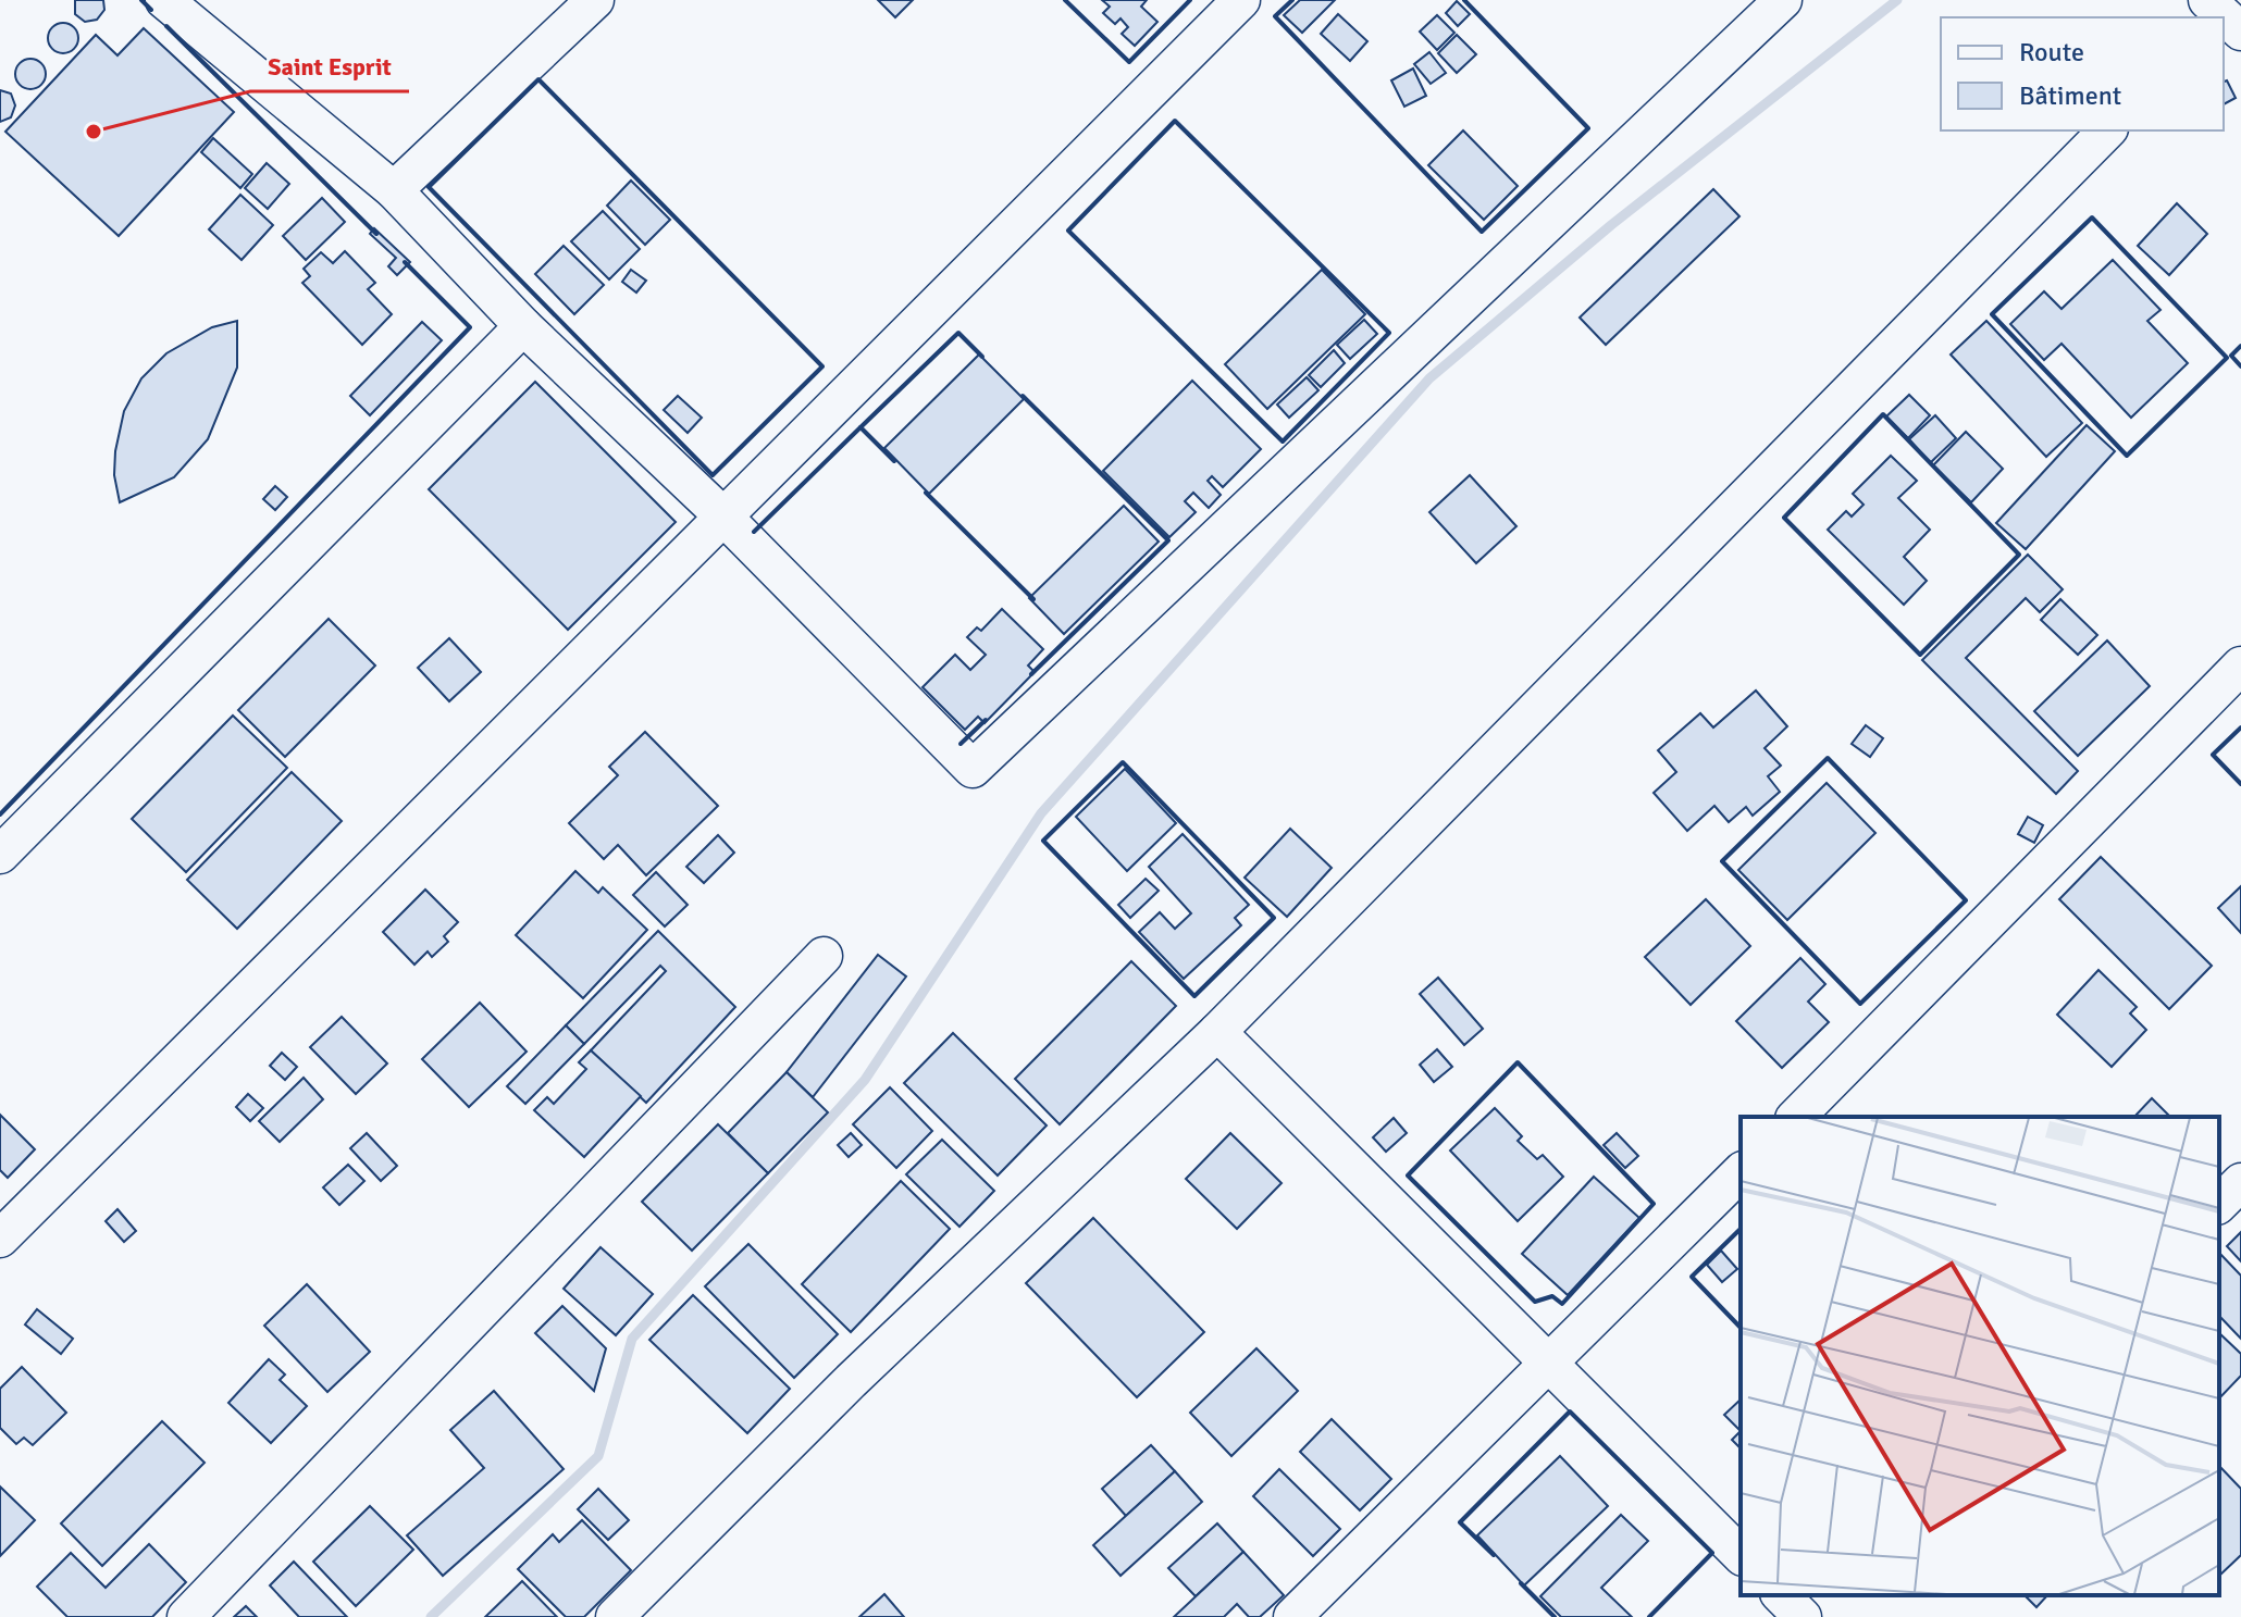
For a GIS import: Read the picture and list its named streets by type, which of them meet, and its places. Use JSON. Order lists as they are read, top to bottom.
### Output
{
  "places": ["Saint Esprit"],
  "legend": ["Route", "Bâtiment"]
}
